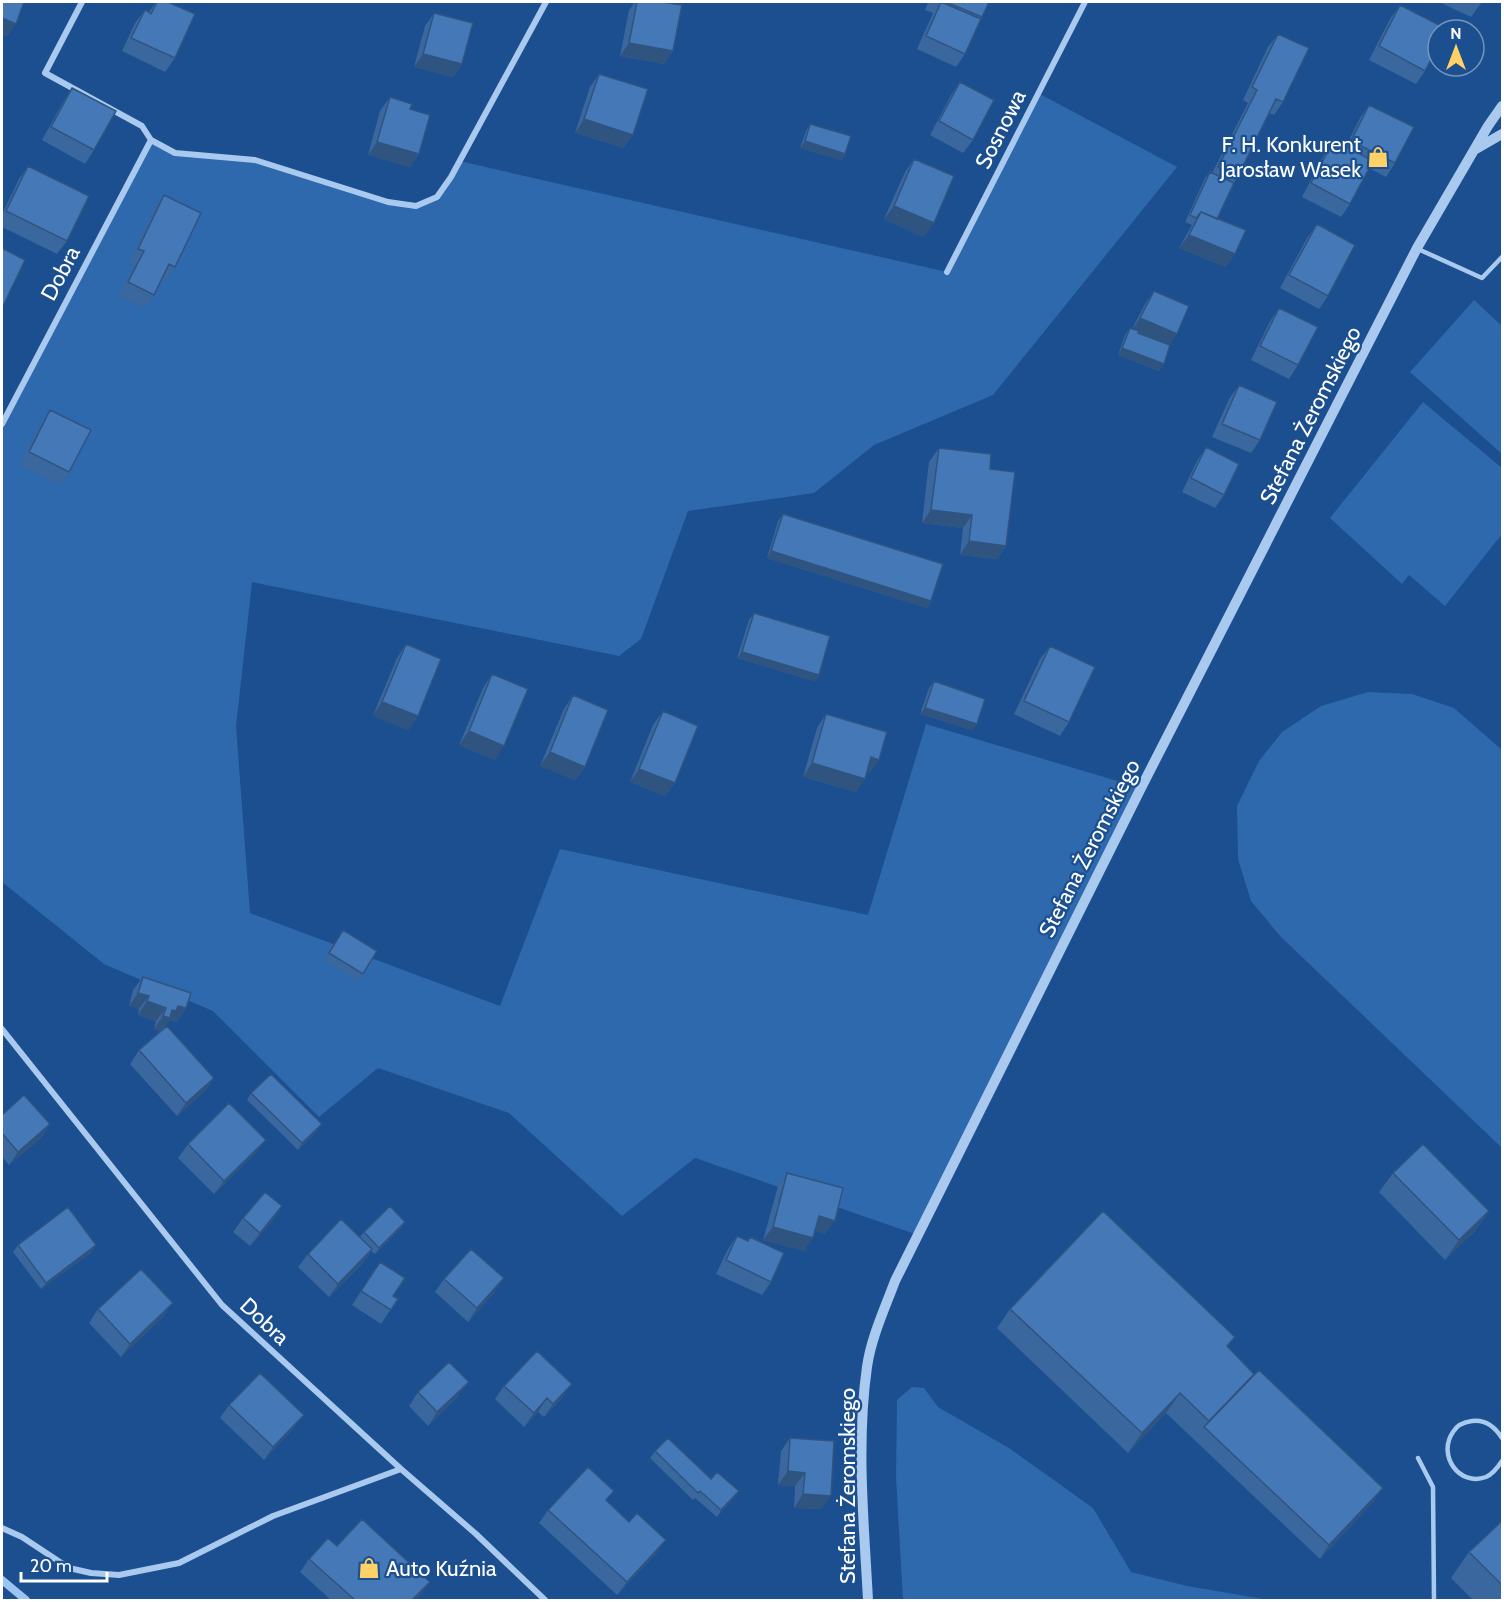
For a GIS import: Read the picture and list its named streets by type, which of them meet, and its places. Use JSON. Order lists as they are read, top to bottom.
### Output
{
  "streets": {
    "street": ["Sosnowa", "Dobra", "Stefana Żeromskiego"]
  },
  "places": {
    "shop": ["F. H. Konkurent Jarosław Wasek", "Auto Kuźnia"]
  },
  "scale_bar": "20 m",
  "north": "top"
}
